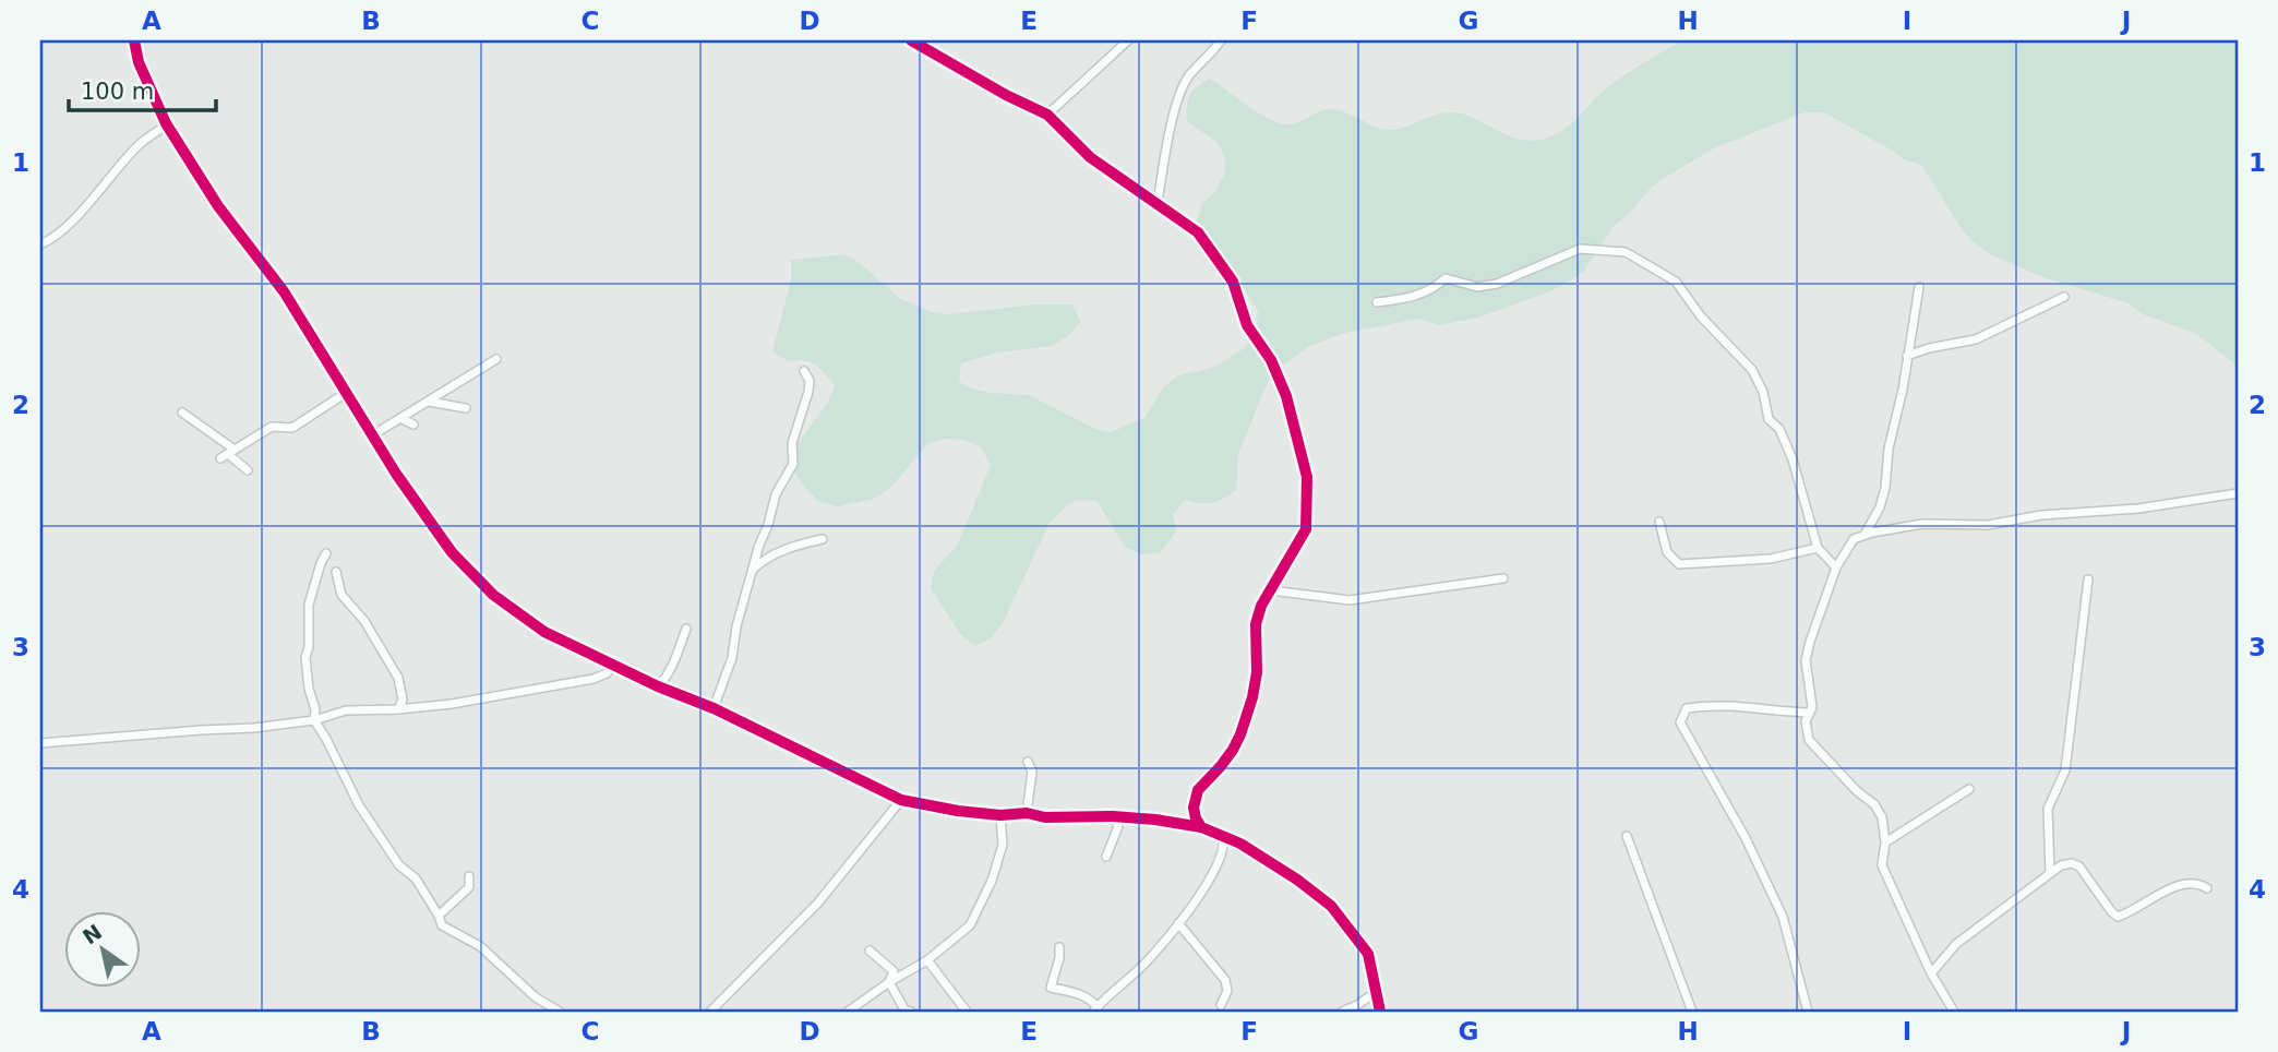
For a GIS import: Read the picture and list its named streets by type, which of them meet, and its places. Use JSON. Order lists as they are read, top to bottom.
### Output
{
  "scale_bar": "100 m",
  "north": "top left",
  "grid": {
    "columns": [
      "A",
      "B",
      "C",
      "D",
      "E",
      "F",
      "G",
      "H",
      "I",
      "J"
    ],
    "rows": [
      "1",
      "2",
      "3",
      "4"
    ]
  }
}
